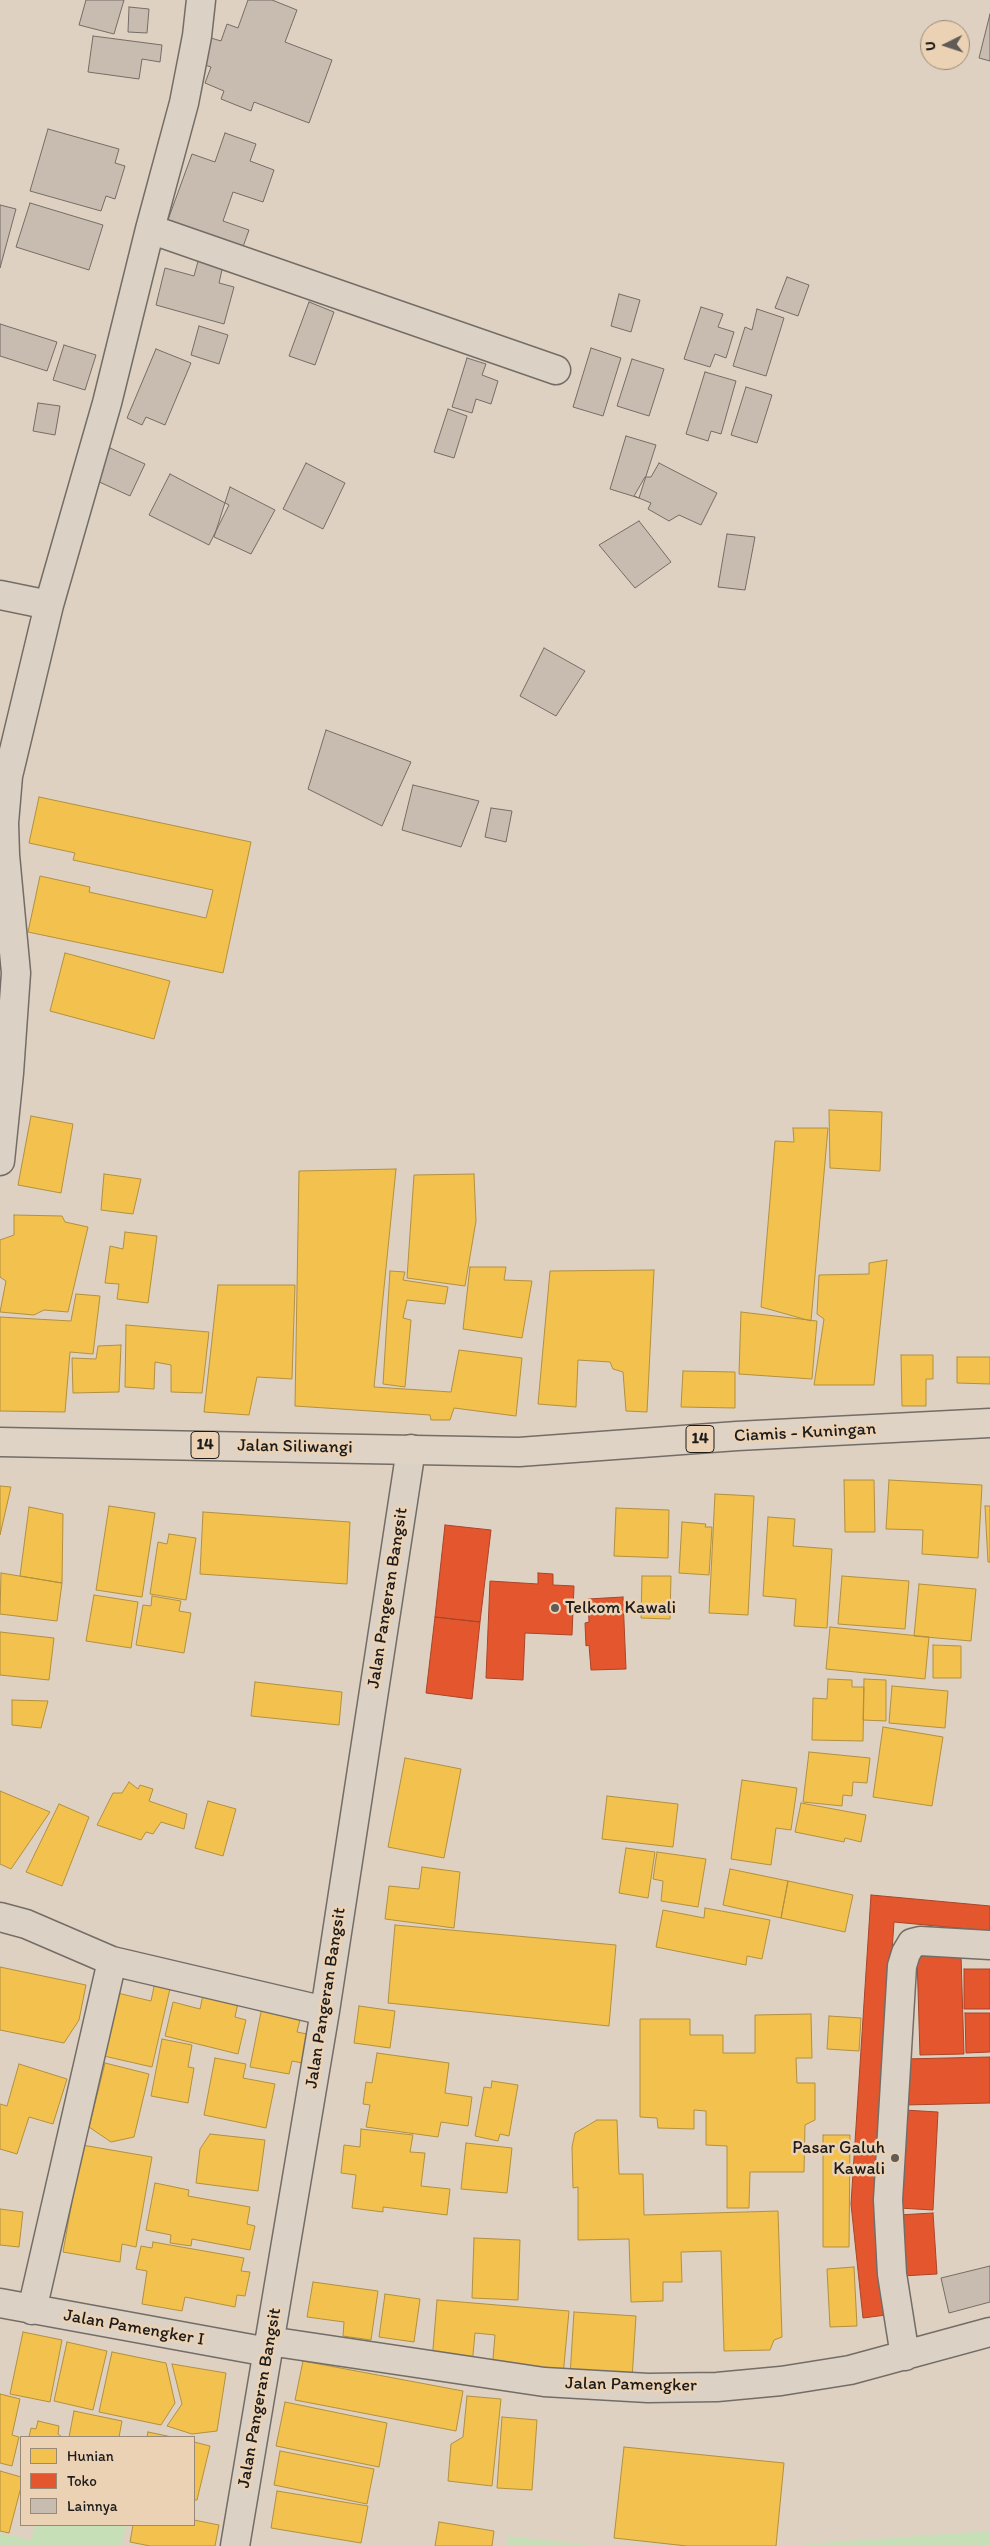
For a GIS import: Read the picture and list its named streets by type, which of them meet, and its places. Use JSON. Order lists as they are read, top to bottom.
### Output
{
  "streets": {
    "highway": ["Ciamis - Kuningan", "14", "Jalan Siliwangi"],
    "street": ["Jalan Pangeran Bangsit", "Jalan Pamengker I", "Jalan Pamengker"]
  },
  "crossings": [
    ["Ciamis - Kuningan", "Jalan Siliwangi"],
    ["Ciamis - Kuningan", "Jalan Pangeran Bangsit"],
    ["Jalan Siliwangi", "Jalan Pangeran Bangsit"],
    ["Jalan Pangeran Bangsit", "Jalan Pamengker I"],
    ["Jalan Pangeran Bangsit", "Jalan Pamengker"],
    ["Jalan Pamengker I", "Jalan Pamengker"]
  ],
  "places": ["Telkom Kawali", "Pasar Galuh Kawali"],
  "legend": ["Hunian", "Toko", "Lainnya"],
  "north": "left"
}
